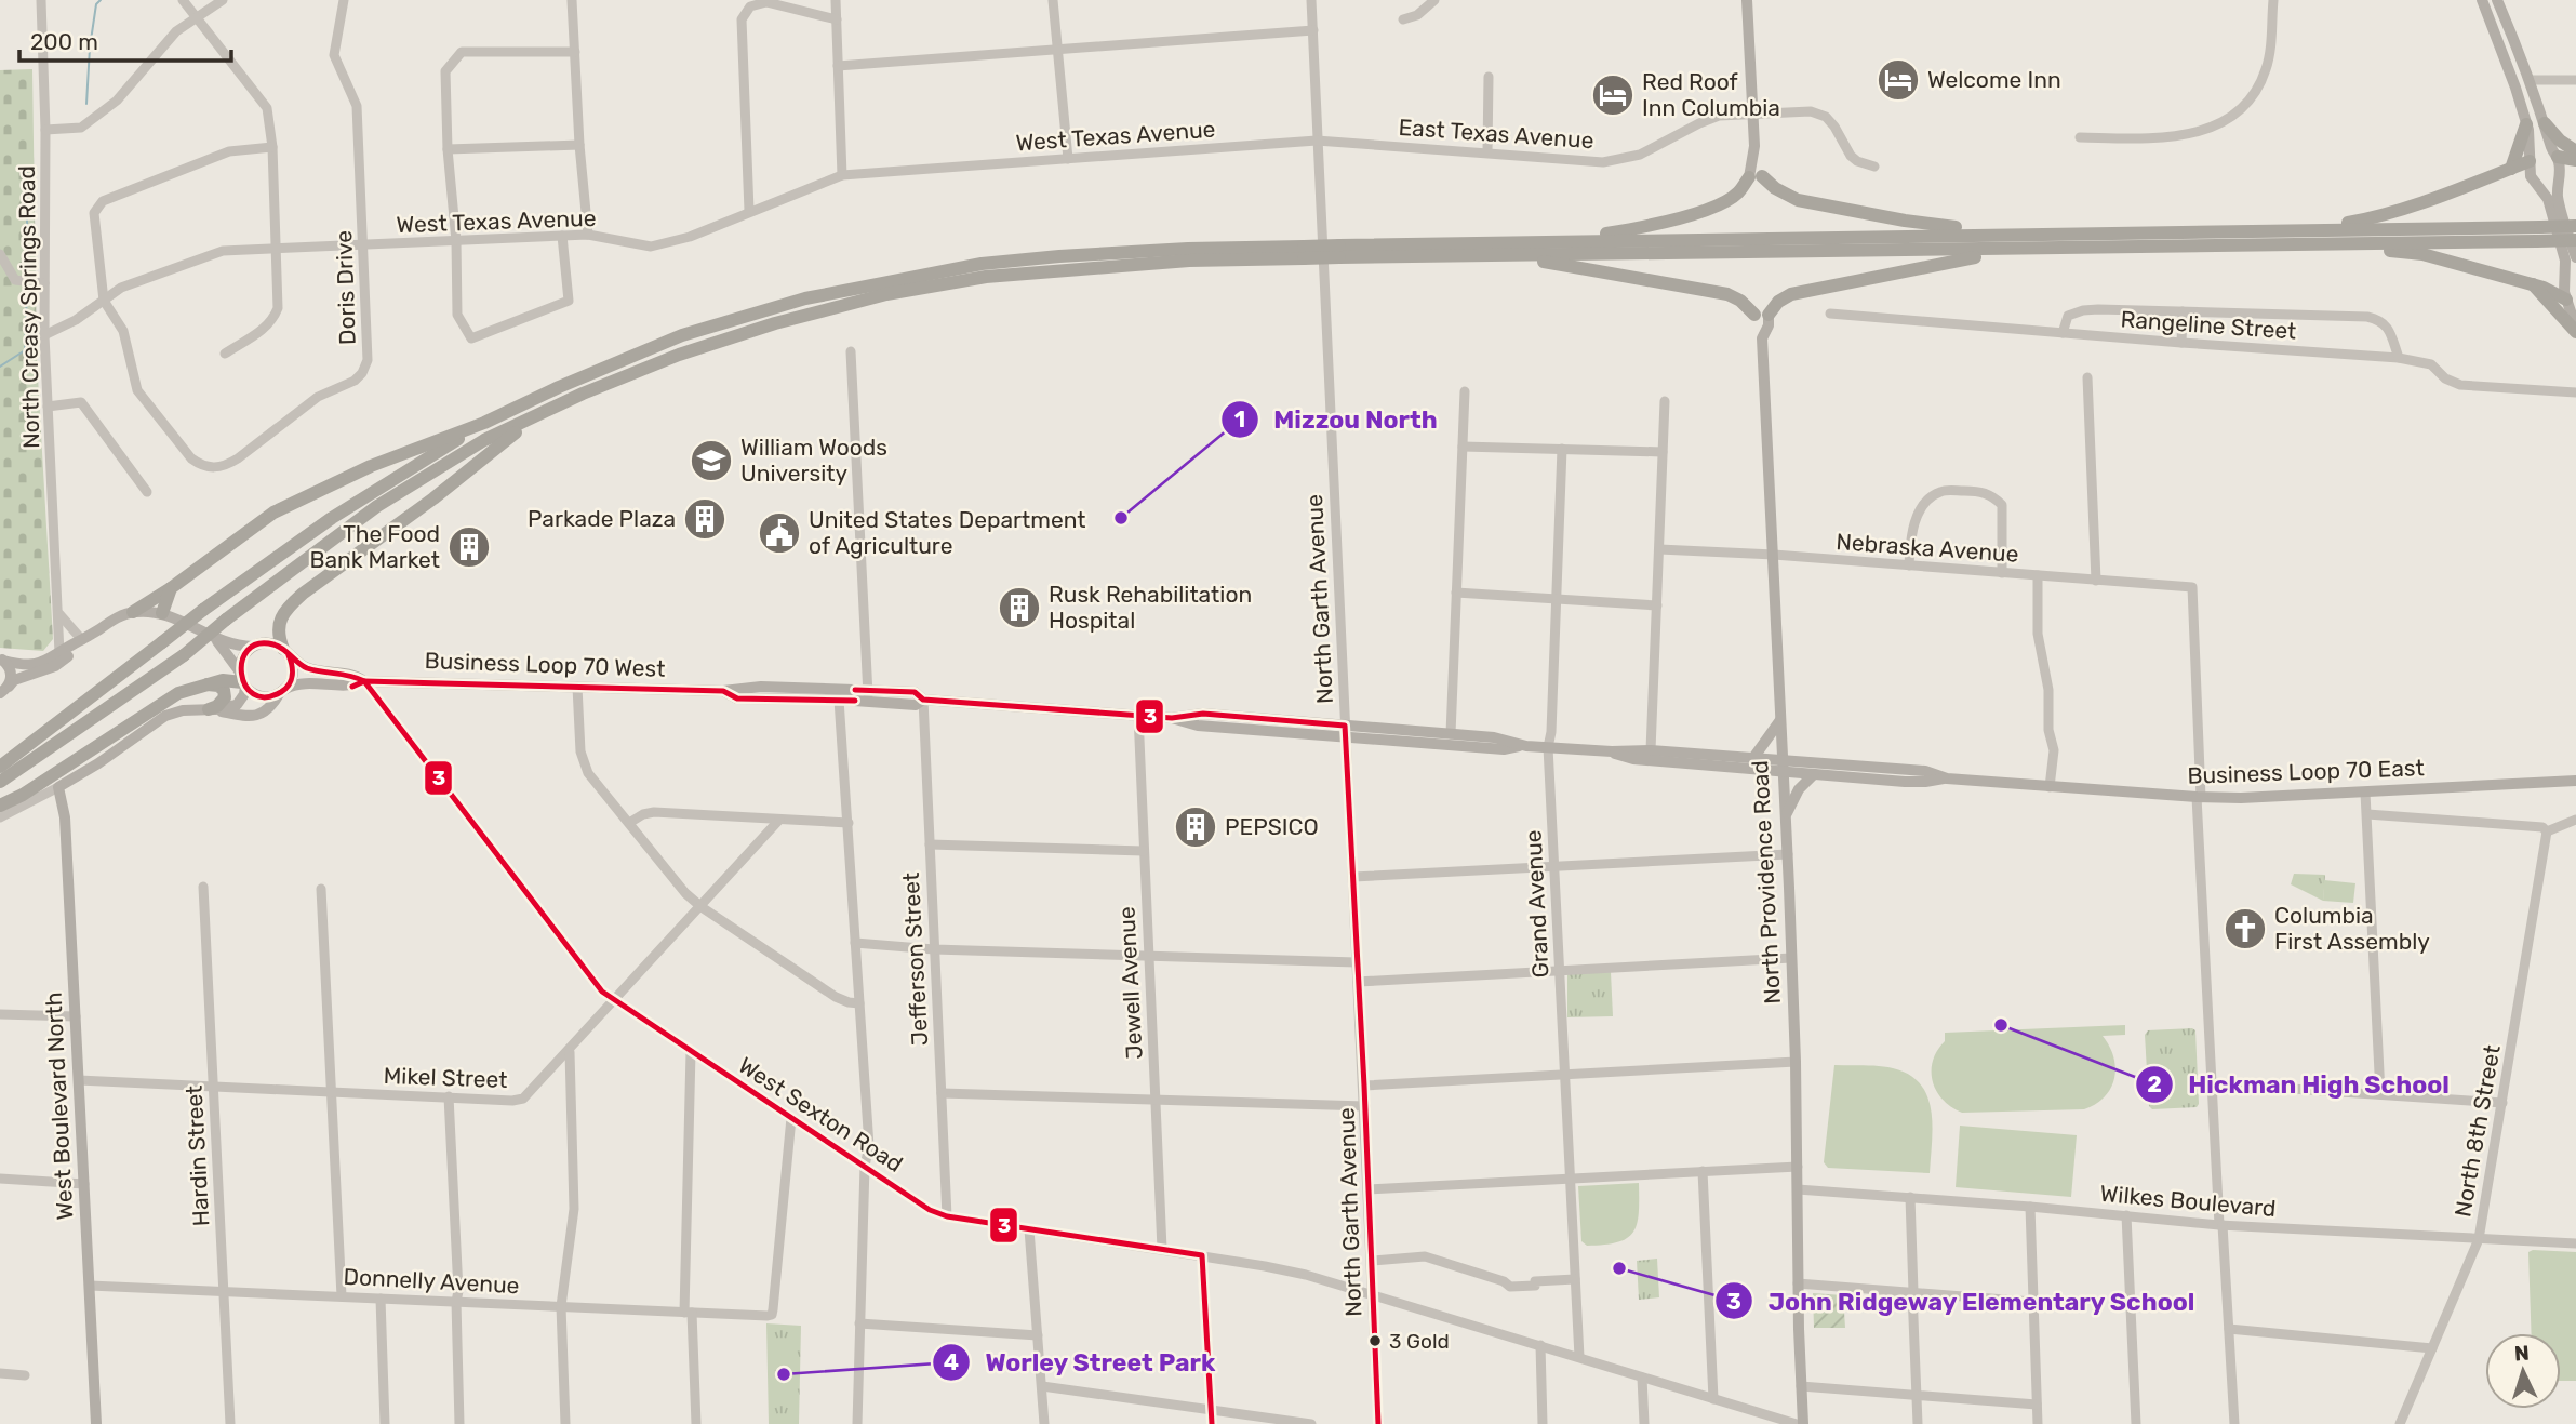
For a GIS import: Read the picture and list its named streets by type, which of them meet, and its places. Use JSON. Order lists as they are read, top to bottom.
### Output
{
  "streets": {
    "main road": [
      "Business Loop 70 West",
      "Business Loop 70 East",
      "North Providence Road",
      "West Boulevard North"
    ],
    "street": [
      "East Texas Avenue",
      "West Texas Avenue",
      "Doris Drive",
      "North Creasy Springs Road",
      "Rangeline Street",
      "Nebraska Avenue",
      "North Garth Avenue",
      "Grand Avenue",
      "Jefferson Street",
      "Jewell Avenue",
      "Mikel Street",
      "West Sexton Road",
      "North 8th Street",
      "Hardin Street",
      "Wilkes Boulevard",
      "Donnelly Avenue"
    ]
  },
  "crossings": [
    ["East Texas Avenue", "West Texas Avenue"],
    ["East Texas Avenue", "North Garth Avenue"],
    ["West Texas Avenue", "Doris Drive"],
    ["West Texas Avenue", "North Creasy Springs Road"],
    ["West Texas Avenue", "North Garth Avenue"],
    ["Nebraska Avenue", "Business Loop 70 East"],
    ["Nebraska Avenue", "North Providence Road"],
    ["North Garth Avenue", "Business Loop 70 West"],
    ["North Garth Avenue", "Business Loop 70 East"],
    ["North Garth Avenue", "West Sexton Road"],
    ["Business Loop 70 West", "Business Loop 70 East"],
    ["Business Loop 70 West", "Jefferson Street"],
    ["Business Loop 70 West", "Jewell Avenue"],
    ["Business Loop 70 West", "West Sexton Road"],
    ["Business Loop 70 East", "North Providence Road"],
    ["Business Loop 70 East", "Grand Avenue"],
    ["North Providence Road", "Wilkes Boulevard"],
    ["Grand Avenue", "West Sexton Road"],
    ["Jefferson Street", "West Sexton Road"],
    ["Jewell Avenue", "West Sexton Road"],
    ["Mikel Street", "West Boulevard North"],
    ["Mikel Street", "West Sexton Road"],
    ["Mikel Street", "Hardin Street"],
    ["West Boulevard North", "Donnelly Avenue"],
    ["West Sexton Road", "Donnelly Avenue"],
    ["North 8th Street", "Wilkes Boulevard"],
    ["Hardin Street", "Donnelly Avenue"]
  ],
  "places": {
    "hotel": ["Welcome Inn", "Red Roof Inn Columbia"],
    "school or university": ["William Woods University"],
    "other": [
      "Mizzou North",
      "Hickman High School",
      "John Ridgeway Elementary School",
      "3 Gold",
      "Worley Street Park"
    ],
    "building": [
      "Parkade Plaza",
      "The Food Bank Market",
      "Rusk Rehabilitation Hospital",
      "PEPSICO"
    ],
    "public building": ["United States Department of Agriculture"],
    "church": ["Columbia First Assembly"]
  },
  "lines": ["transit line 3"],
  "scale_bar": "200 m",
  "north": "top"
}
